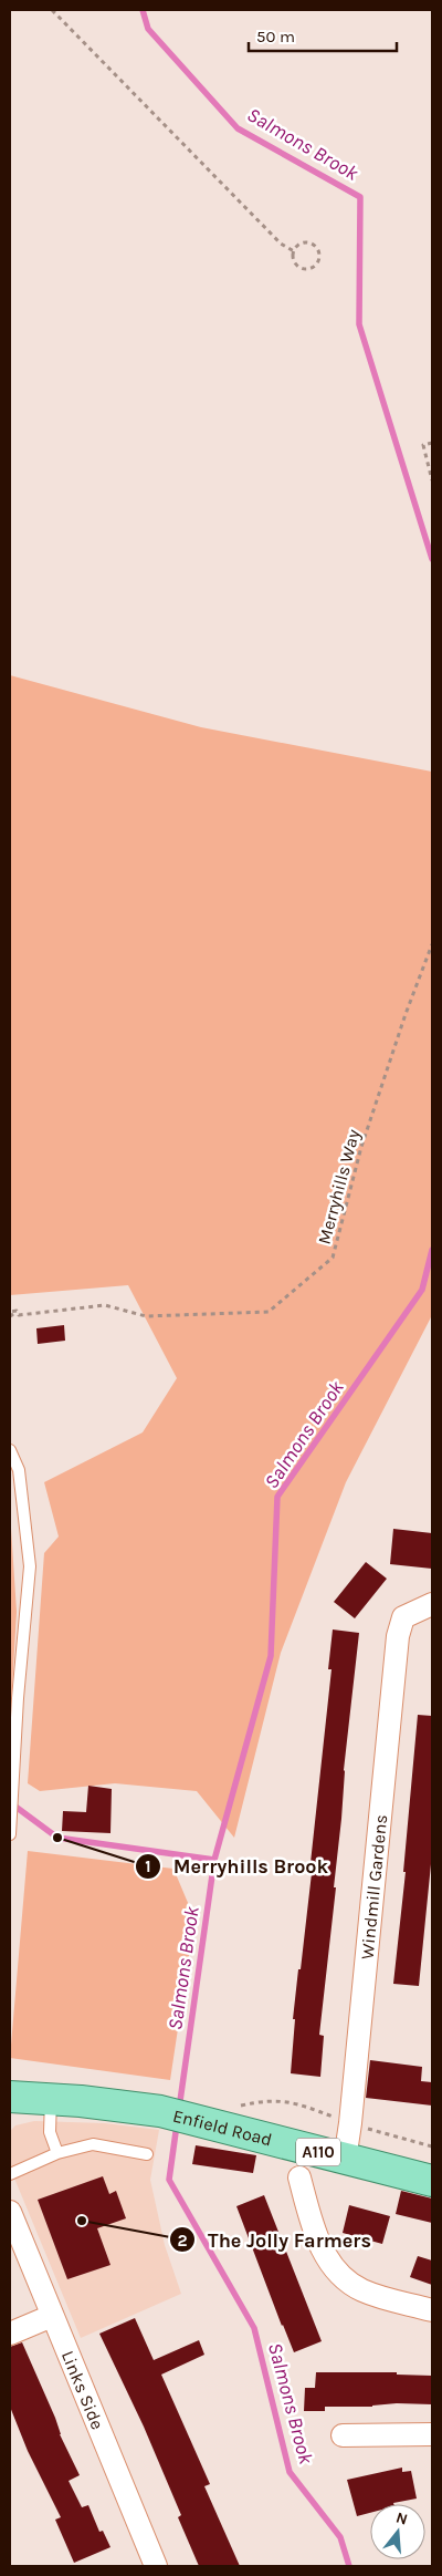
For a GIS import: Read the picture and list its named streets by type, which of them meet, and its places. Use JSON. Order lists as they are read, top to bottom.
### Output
{
  "streets": {
    "main road": ["Enfield Road", "A110"],
    "street": ["Windmill Gardens", "Links Side"],
    "path": ["Merryhills Way"]
  },
  "crossings": [
    ["Windmill Gardens", "Enfield Road"]
  ],
  "water": ["Salmons Brook"],
  "places": ["Merryhills Brook", "The Jolly Farmers"],
  "scale_bar": "50 m",
  "north": "top"
}
